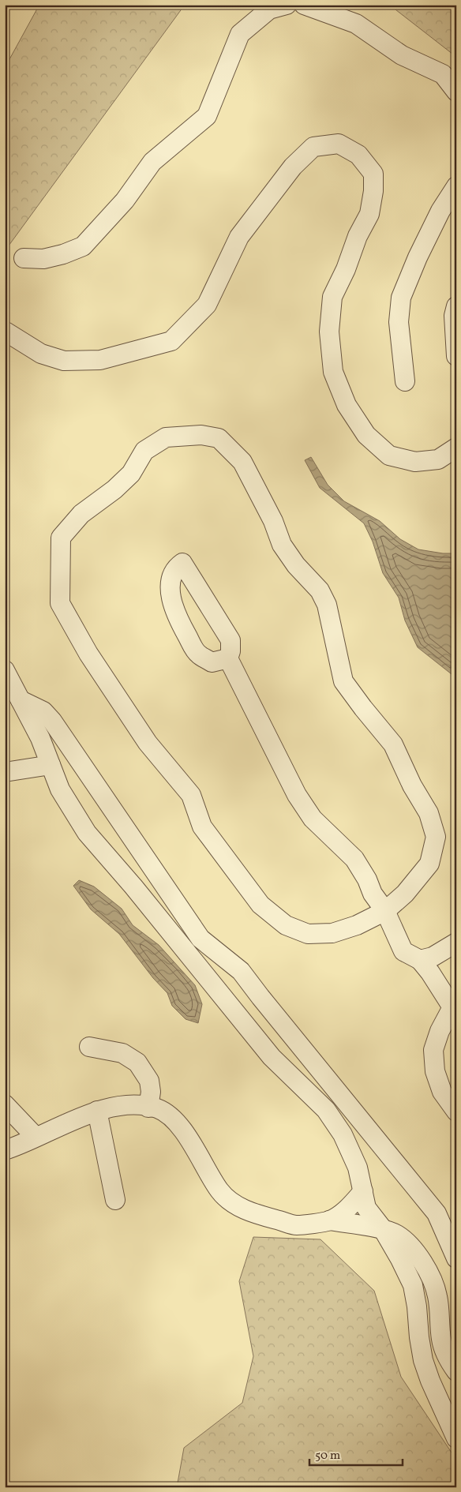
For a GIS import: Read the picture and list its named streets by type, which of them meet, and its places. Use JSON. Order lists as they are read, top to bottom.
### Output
{
  "scale_bar": "50 m"
}
